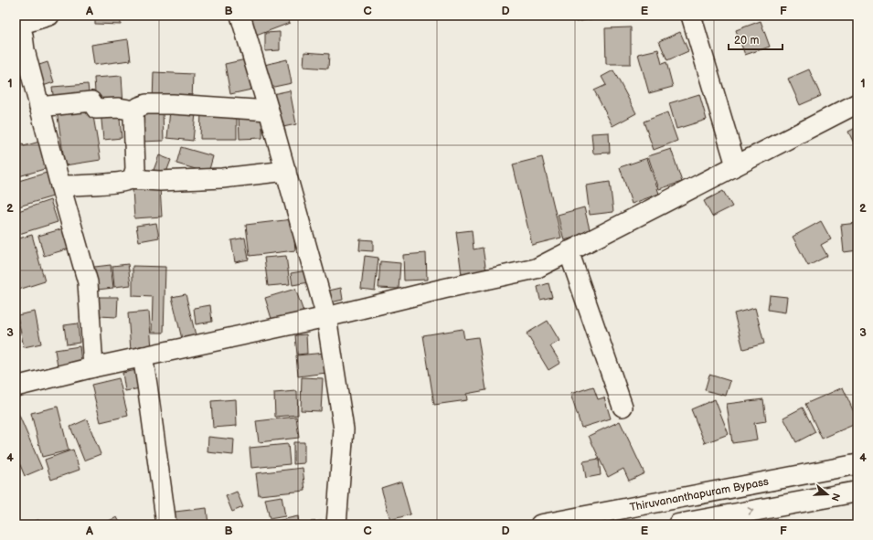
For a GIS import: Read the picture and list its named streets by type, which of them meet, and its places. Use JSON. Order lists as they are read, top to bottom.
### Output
{
  "streets": {
    "street": ["Thiruvananthapuram Bypass"]
  },
  "scale_bar": "20 m",
  "north": "right",
  "grid": {
    "columns": [
      "A",
      "B",
      "C",
      "D",
      "E",
      "F"
    ],
    "rows": [
      "1",
      "2",
      "3",
      "4"
    ]
  }
}
